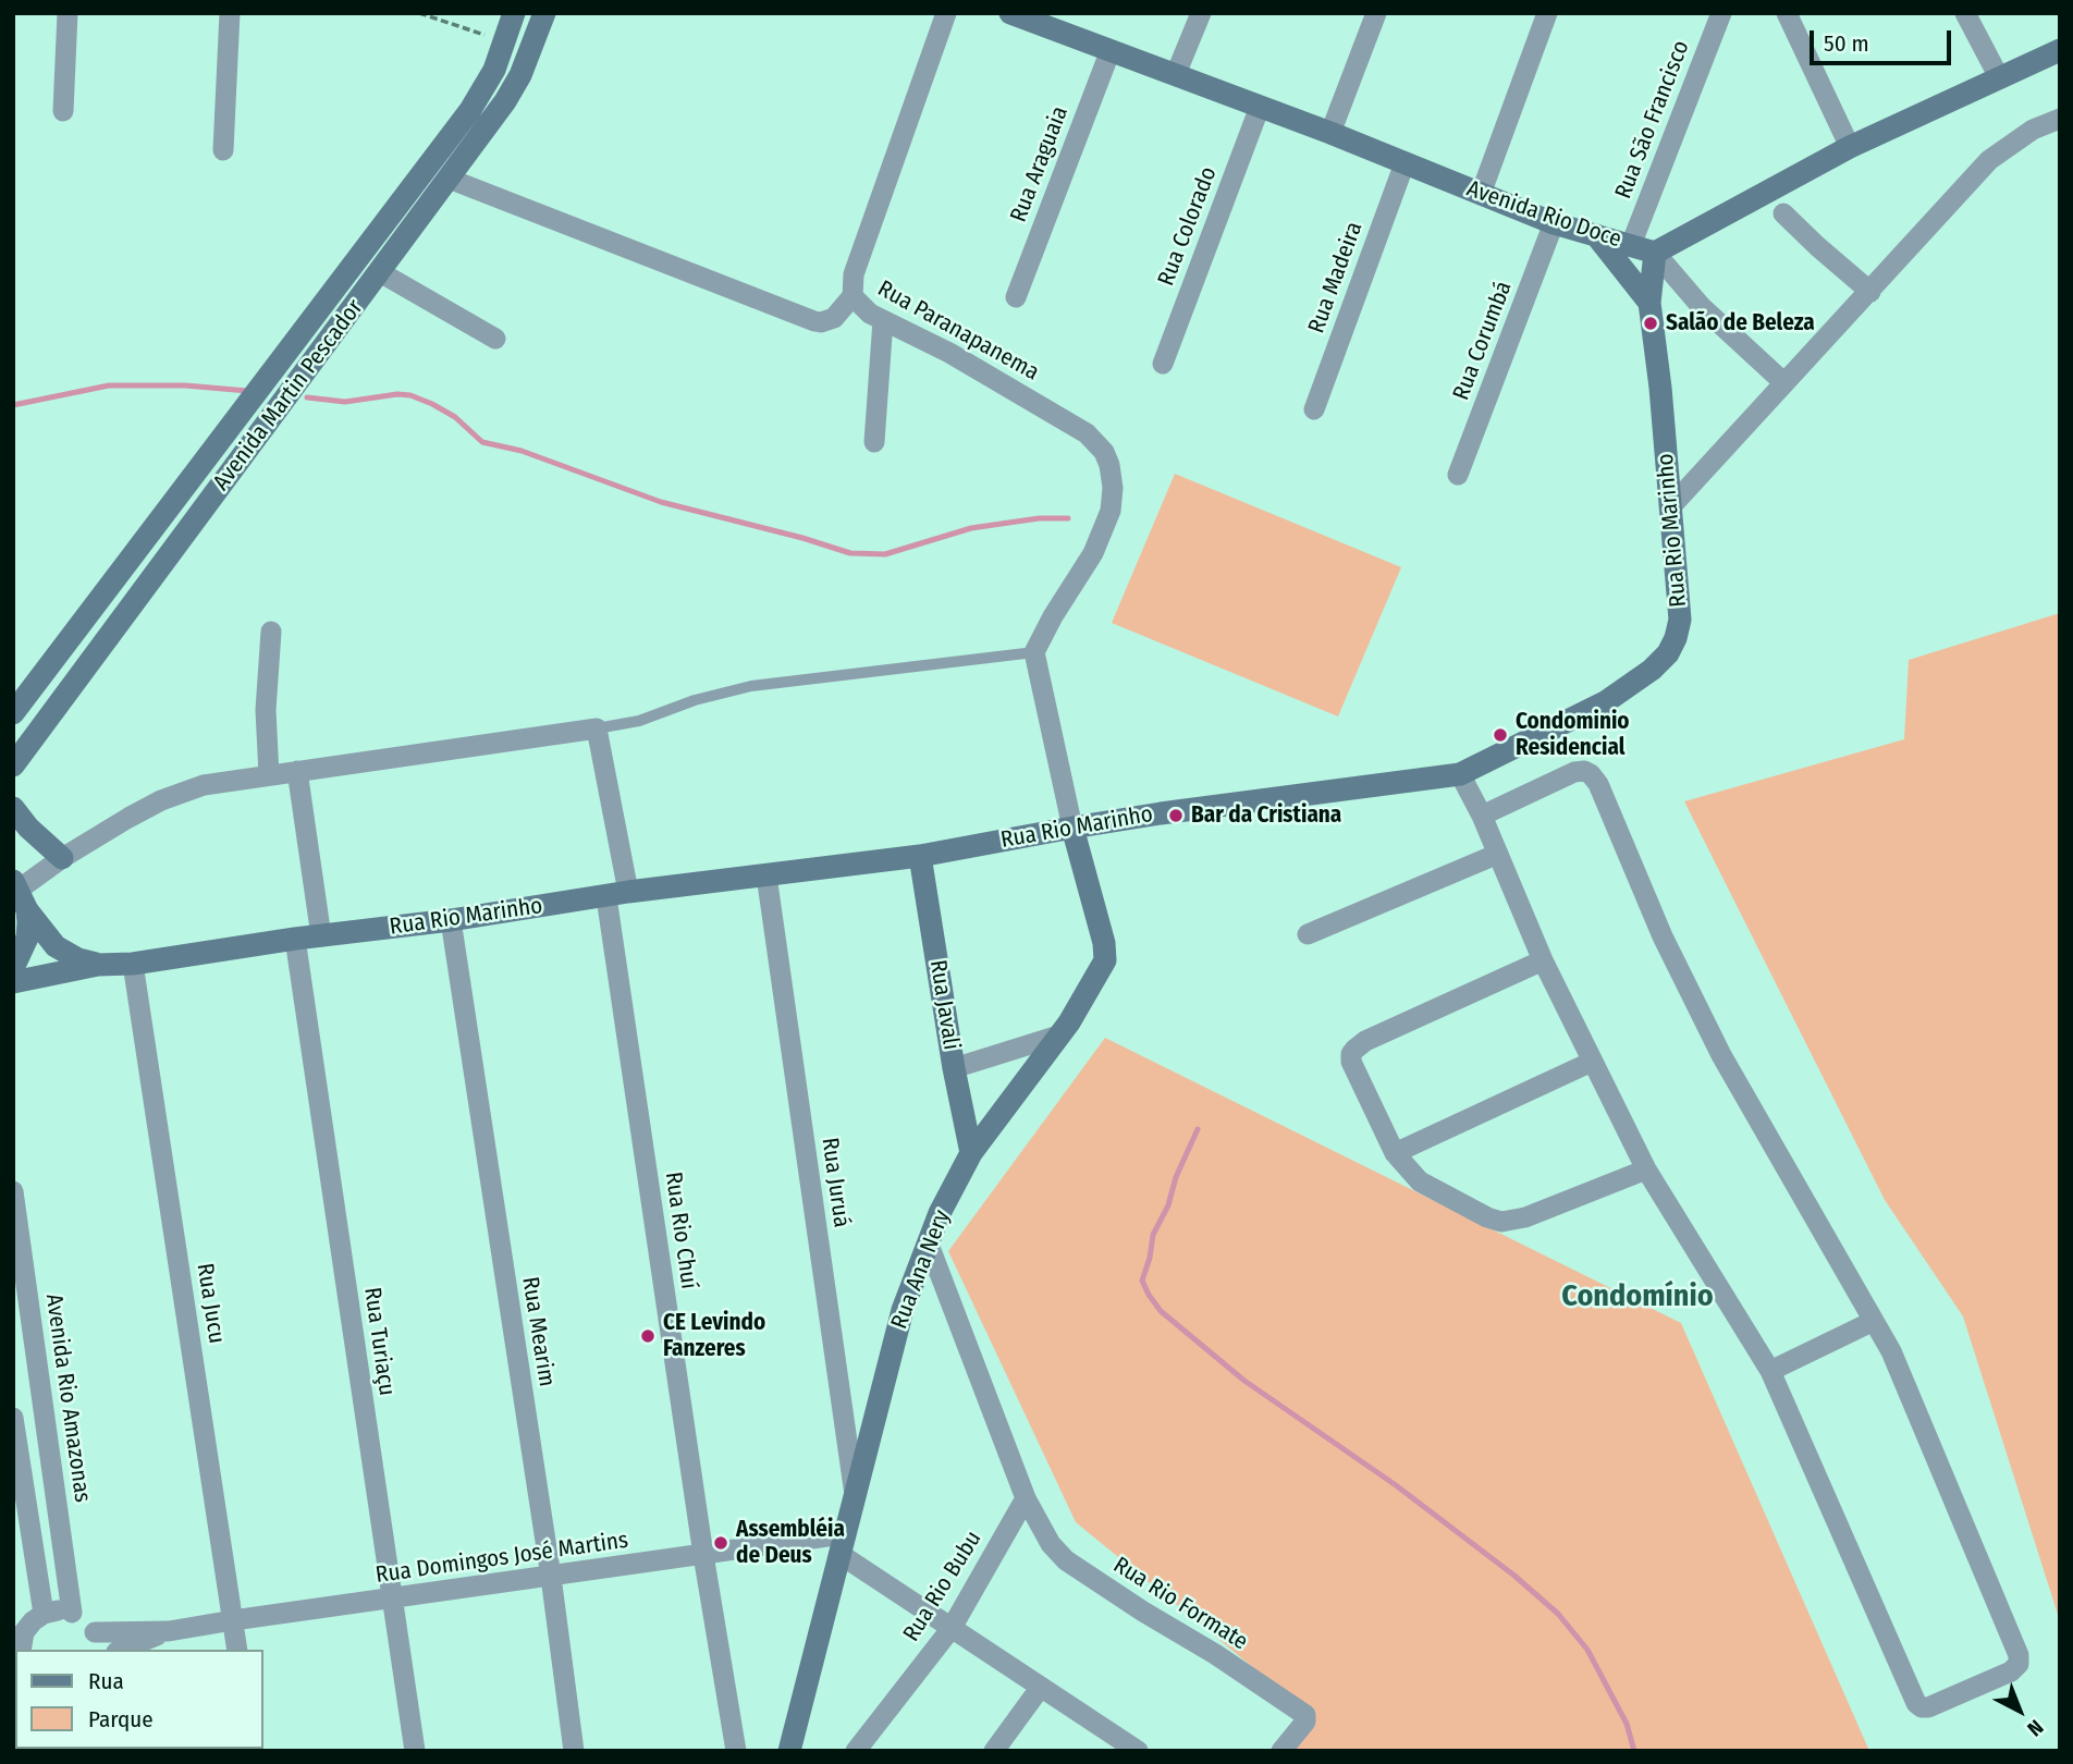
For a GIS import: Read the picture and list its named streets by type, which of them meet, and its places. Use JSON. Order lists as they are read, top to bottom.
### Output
{
  "streets": {
    "street": [
      "Rua São Francisco",
      "Rua Araguaia",
      "Avenida Rio Doce",
      "Rua Colorado",
      "Rua Madeira",
      "Rua Paranapanema",
      "Rua Corumbá",
      "Avenida Martin Pescador",
      "Rua Rio Marinho",
      "Rua Javali",
      "Rua Juruá",
      "Rua Rio Chuí",
      "Rua Ana Nery",
      "Rua Jucu",
      "Rua Mearim",
      "Rua Turiaçu",
      "Avenida Rio Amazonas",
      "Rua Domingos José Martins",
      "Rua Rio Bubu",
      "Rua Rio Formate"
    ]
  },
  "crossings": [
    ["Rua São Francisco", "Avenida Rio Doce"],
    ["Rua Araguaia", "Avenida Rio Doce"],
    ["Avenida Rio Doce", "Rua Colorado"],
    ["Avenida Rio Doce", "Rua Madeira"],
    ["Avenida Rio Doce", "Rua Corumbá"],
    ["Avenida Rio Doce", "Rua Rio Marinho"],
    ["Rua Rio Marinho", "Rua Javali"],
    ["Rua Rio Marinho", "Rua Juruá"],
    ["Rua Rio Marinho", "Rua Rio Chuí"],
    ["Rua Rio Marinho", "Rua Ana Nery"],
    ["Rua Rio Marinho", "Rua Jucu"],
    ["Rua Rio Marinho", "Rua Mearim"],
    ["Rua Rio Marinho", "Rua Turiaçu"],
    ["Rua Javali", "Rua Ana Nery"],
    ["Rua Juruá", "Rua Ana Nery"],
    ["Rua Rio Chuí", "Rua Domingos José Martins"],
    ["Rua Ana Nery", "Rua Domingos José Martins"],
    ["Rua Jucu", "Rua Domingos José Martins"],
    ["Rua Mearim", "Rua Domingos José Martins"],
    ["Rua Turiaçu", "Rua Domingos José Martins"],
    ["Rua Rio Bubu", "Rua Rio Formate"]
  ],
  "districts": ["Condomínio"],
  "places": [
    "Salão de Beleza",
    "Condominio Residencial",
    "Bar da Cristiana",
    "CE Levindo Fanzeres",
    "Assembléia de Deus"
  ],
  "legend": ["Rua", "Parque"],
  "scale_bar": "50 m",
  "north": "bottom right"
}
